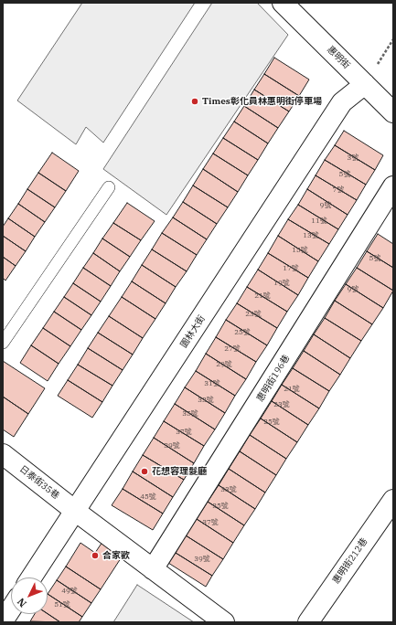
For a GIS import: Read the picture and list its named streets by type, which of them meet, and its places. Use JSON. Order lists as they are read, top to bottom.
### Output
{
  "streets": {
    "street": [
      "惠明街",
      "園林大街",
      "惠明街196巷",
      "日泰街35巷",
      "惠明街212巷"
    ]
  },
  "crossings": [
    ["惠明街", "園林大街"],
    ["園林大街", "日泰街35巷"],
    ["惠明街196巷", "日泰街35巷"]
  ],
  "places": ["Times彰化員林惠明街停車場", "花想容理髮廳", "合家歡"],
  "house_numbers": [
    "3號",
    "5號",
    "7號",
    "9號",
    "11號",
    "13號",
    "15號",
    "5號",
    "17號",
    "19號",
    "9號",
    "21號",
    "23號",
    "25號",
    "27號",
    "29號",
    "31號",
    "21號",
    "33號",
    "23號",
    "35號",
    "25號",
    "37號",
    "39號",
    "33號",
    "45號",
    "35號",
    "37號",
    "39號",
    "49號",
    "51號"
  ],
  "north": "bottom left"
}
